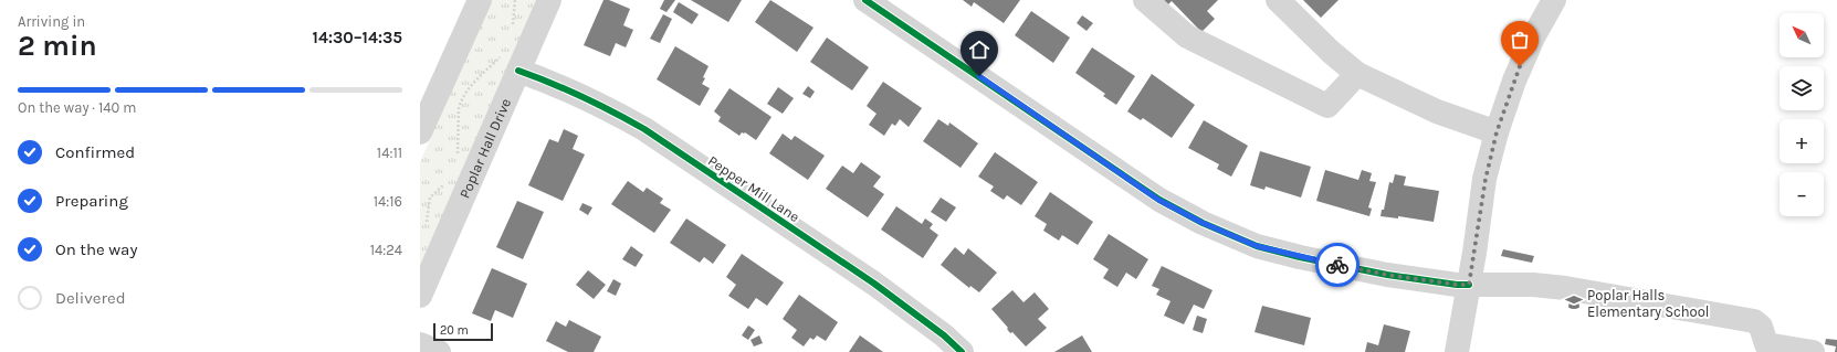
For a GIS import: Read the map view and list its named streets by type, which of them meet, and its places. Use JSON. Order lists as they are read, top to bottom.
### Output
{
  "streets": {
    "street": ["Poplar Hall Drive", "Pepper Mill Lane"]
  },
  "crossings": [
    ["Poplar Hall Drive", "Pepper Mill Lane"]
  ],
  "places": {
    "school or university": ["Poplar Halls Elementary School"]
  },
  "scale_bar": "20 m",
  "north": "top left",
  "page": {
    "heading": ["2 min", "Arriving in", "14:30–14:35"],
    "map_buttons": ["+", "−"],
    "bar": "On the way · 140 m",
    "list": [
      ["Confirmed", "14:11"],
      ["Preparing", "14:16"],
      ["On the way", "14:24"],
      "Delivered"
    ],
    "scale": "20 m"
  }
}
